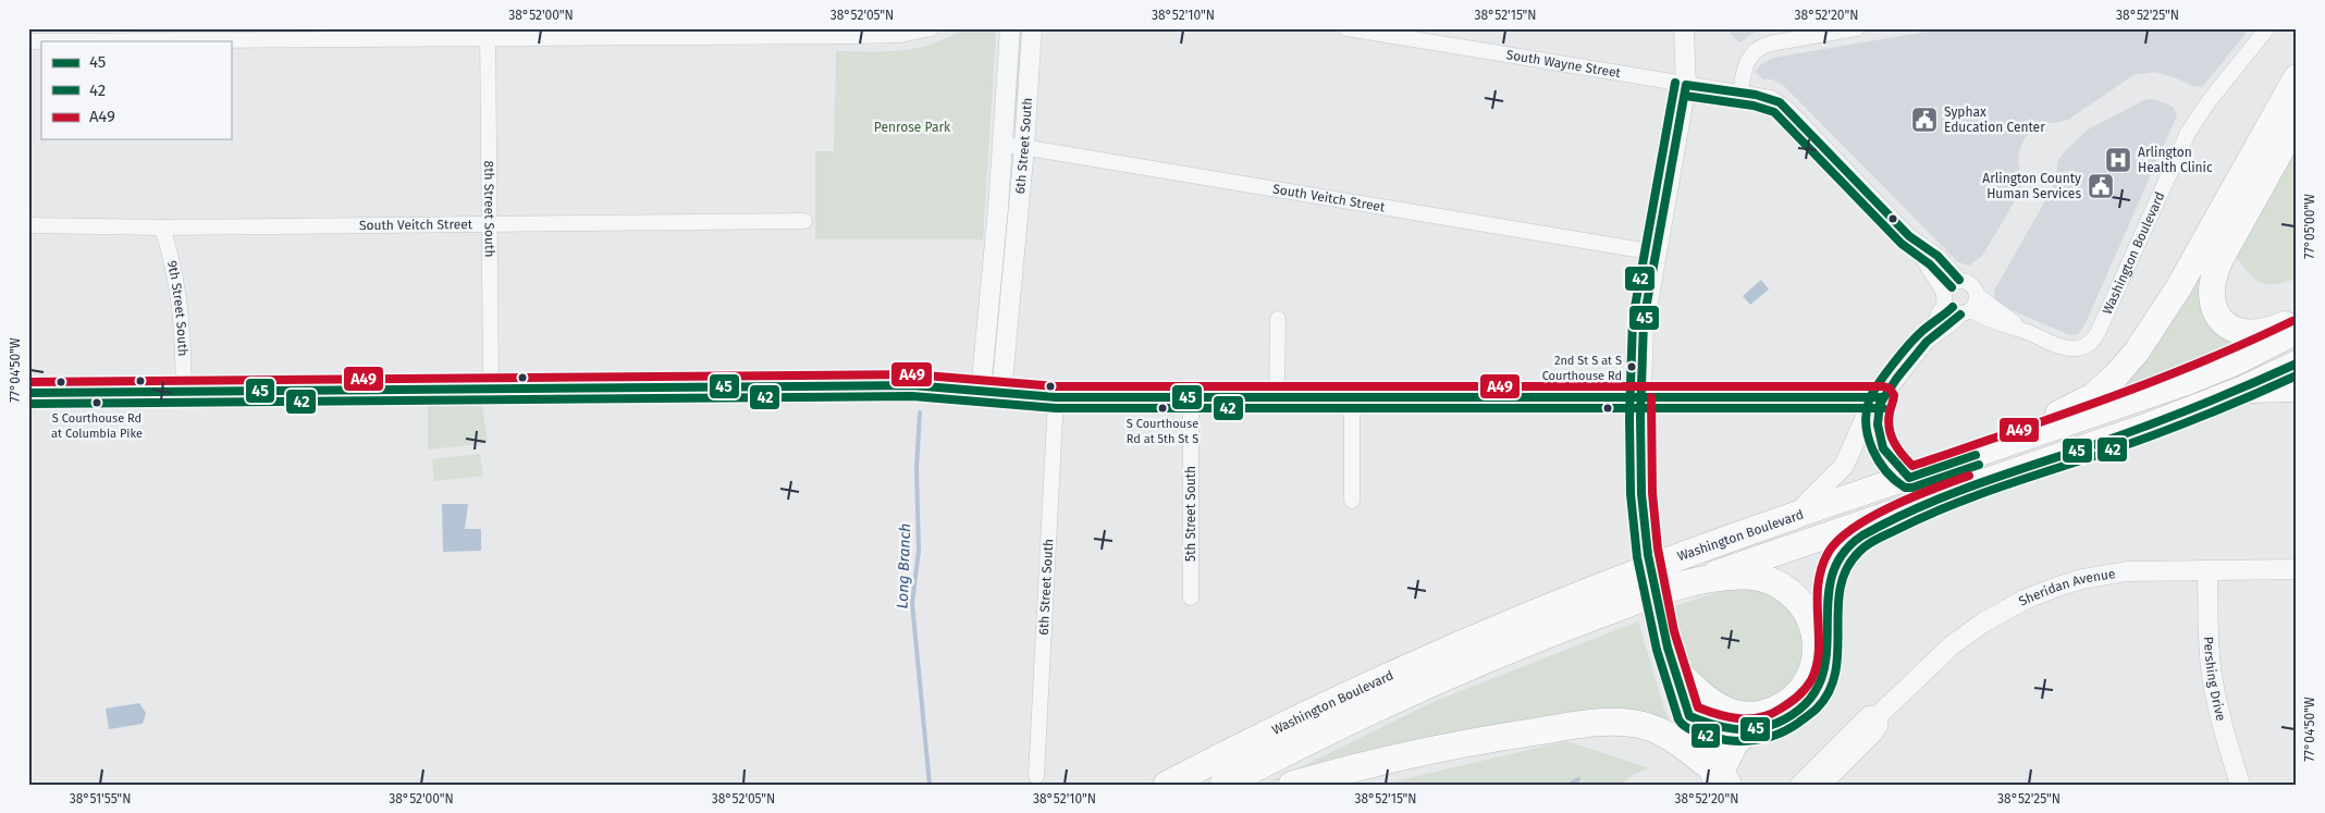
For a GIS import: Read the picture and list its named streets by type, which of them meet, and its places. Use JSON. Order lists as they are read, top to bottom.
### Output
{
  "streets": {
    "highway": ["Washington Boulevard"],
    "street": [
      "South Wayne Street",
      "6th Street South",
      "South Veitch Street",
      "8th Street South",
      "9th Street South",
      "5th Street South",
      "Sheridan Avenue",
      "Pershing Drive"
    ]
  },
  "crossings": [
    ["6th Street South", "South Veitch Street"],
    ["South Veitch Street", "8th Street South"],
    ["South Veitch Street", "9th Street South"],
    ["Sheridan Avenue", "Pershing Drive"]
  ],
  "water": ["Long Branch"],
  "parks": ["Penrose Park"],
  "places": {
    "public building": ["Syphax Education Center", "Arlington County Human Services"],
    "hospital": ["Arlington Health Clinic"],
    "other": ["2nd St S at S Courthouse Rd", "S Courthouse Rd at Columbia Pike", "S Courthouse Rd at 5th St S"]
  },
  "lines": ["transit line 42", "transit line 45", "transit line A49"],
  "legend": ["45", "42", "A49"],
  "coordinates": [
    "38°52'00\"N",
    "38°52'05\"N",
    "38°52'10\"N",
    "38°52'15\"N",
    "38°52'20\"N",
    "38°52'25\"N",
    "77°05'00\"W",
    "77°04'50\"W",
    "38°51'55\"N"
  ]
}
